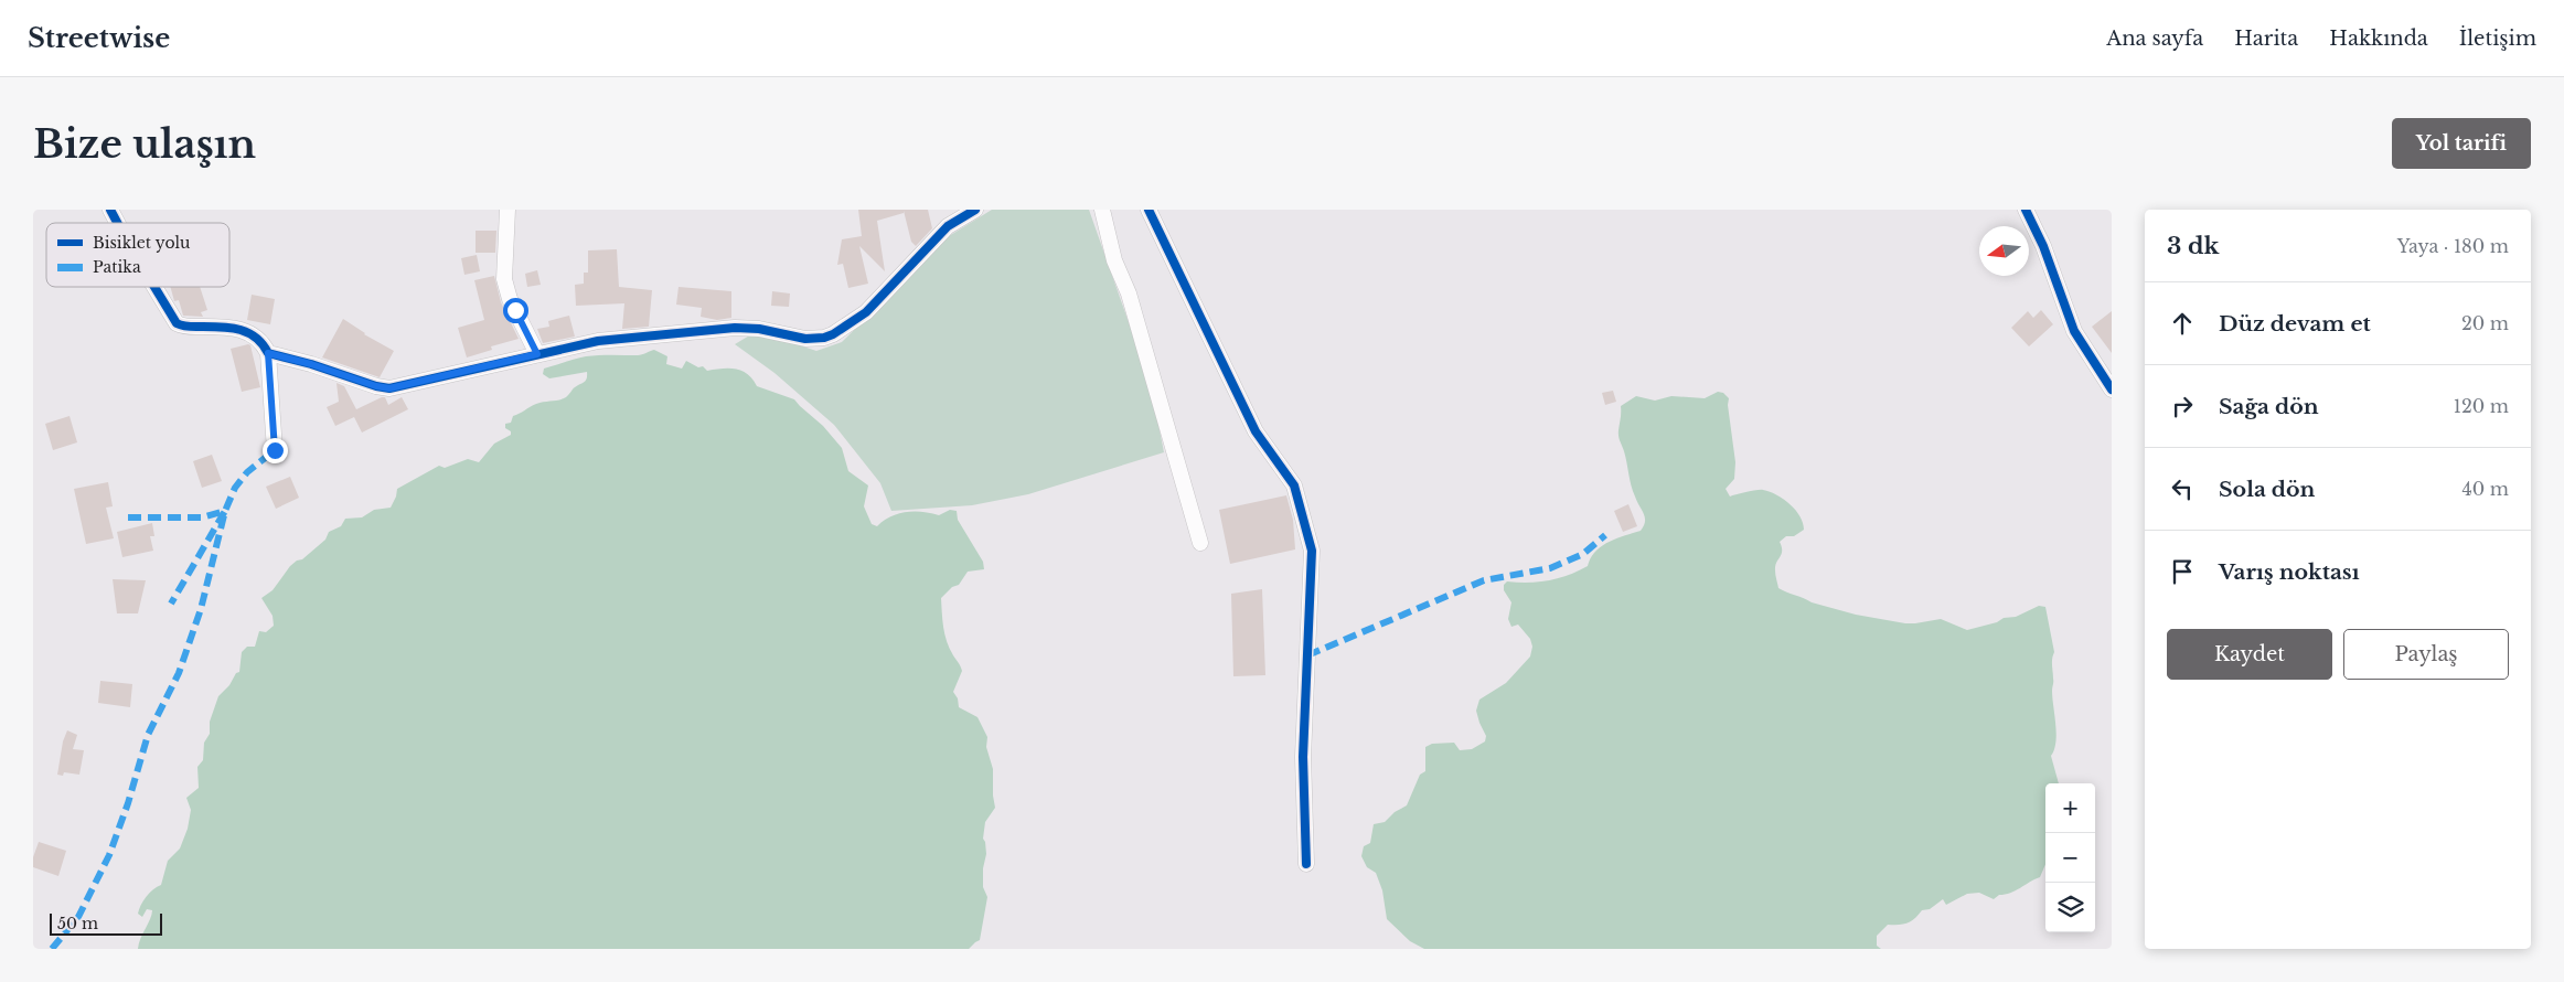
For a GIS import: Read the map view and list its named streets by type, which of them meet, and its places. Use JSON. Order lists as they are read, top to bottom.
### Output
{
  "legend": ["Bisiklet yolu", "Patika"],
  "scale_bar": "50 m",
  "north": "left",
  "page": {
    "header": "Streetwise",
    "nav": [
      "Ana sayfa",
      "Harita",
      "Hakkında",
      "İletişim"
    ],
    "buttons": [
      "Yol tarifi",
      ["Kaydet", "Paylaş"]
    ],
    "title": "Bize ulaşın",
    "heading": ["3 dk", "Yaya · 180 m"],
    "list": [
      ["Düz devam et", "20 m"],
      ["Sağa dön", "120 m"],
      ["Sola dön", "40 m"],
      "Varış noktası"
    ],
    "map_buttons": ["+", "−"],
    "scale": "50 m"
  }
}
